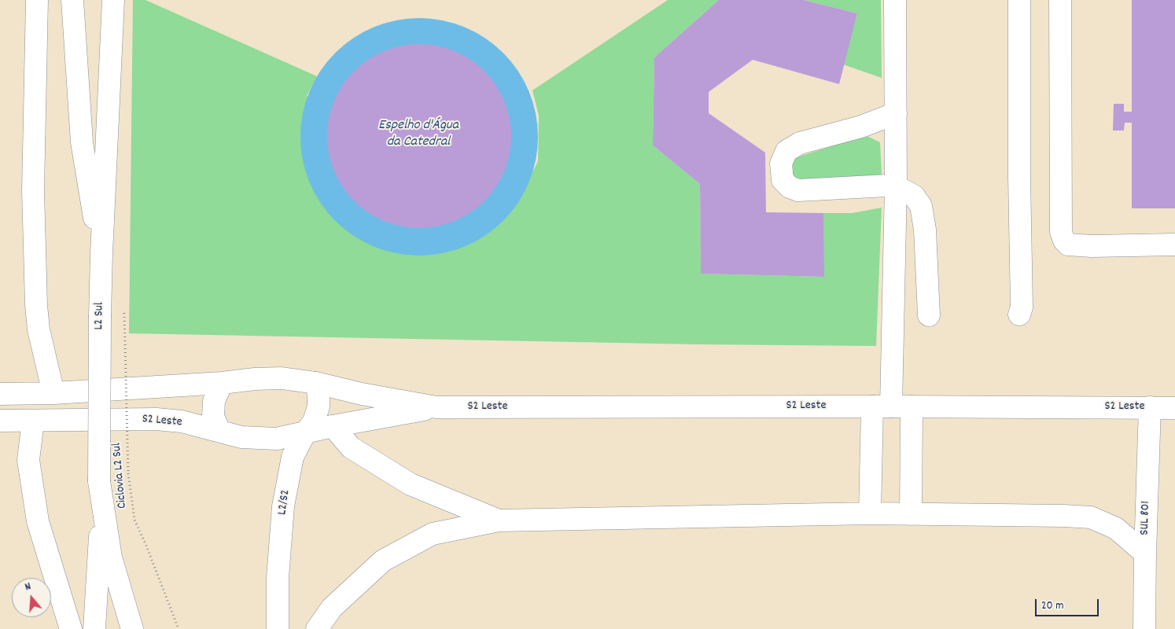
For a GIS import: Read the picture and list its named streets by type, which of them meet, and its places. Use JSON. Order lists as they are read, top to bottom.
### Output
{
  "streets": {
    "main road": [
      "L2 Sul",
      "S2 Leste",
      "L2/S2",
      "SUL 801"
    ],
    "path": ["Ciclovia L2 Sul"]
  },
  "crossings": [
    ["S2 Leste", "L2/S2"],
    ["S2 Leste", "SUL 801"]
  ],
  "water": ["Espelho d'Água da Catedral"],
  "scale_bar": "20 m",
  "north": "top"
}
